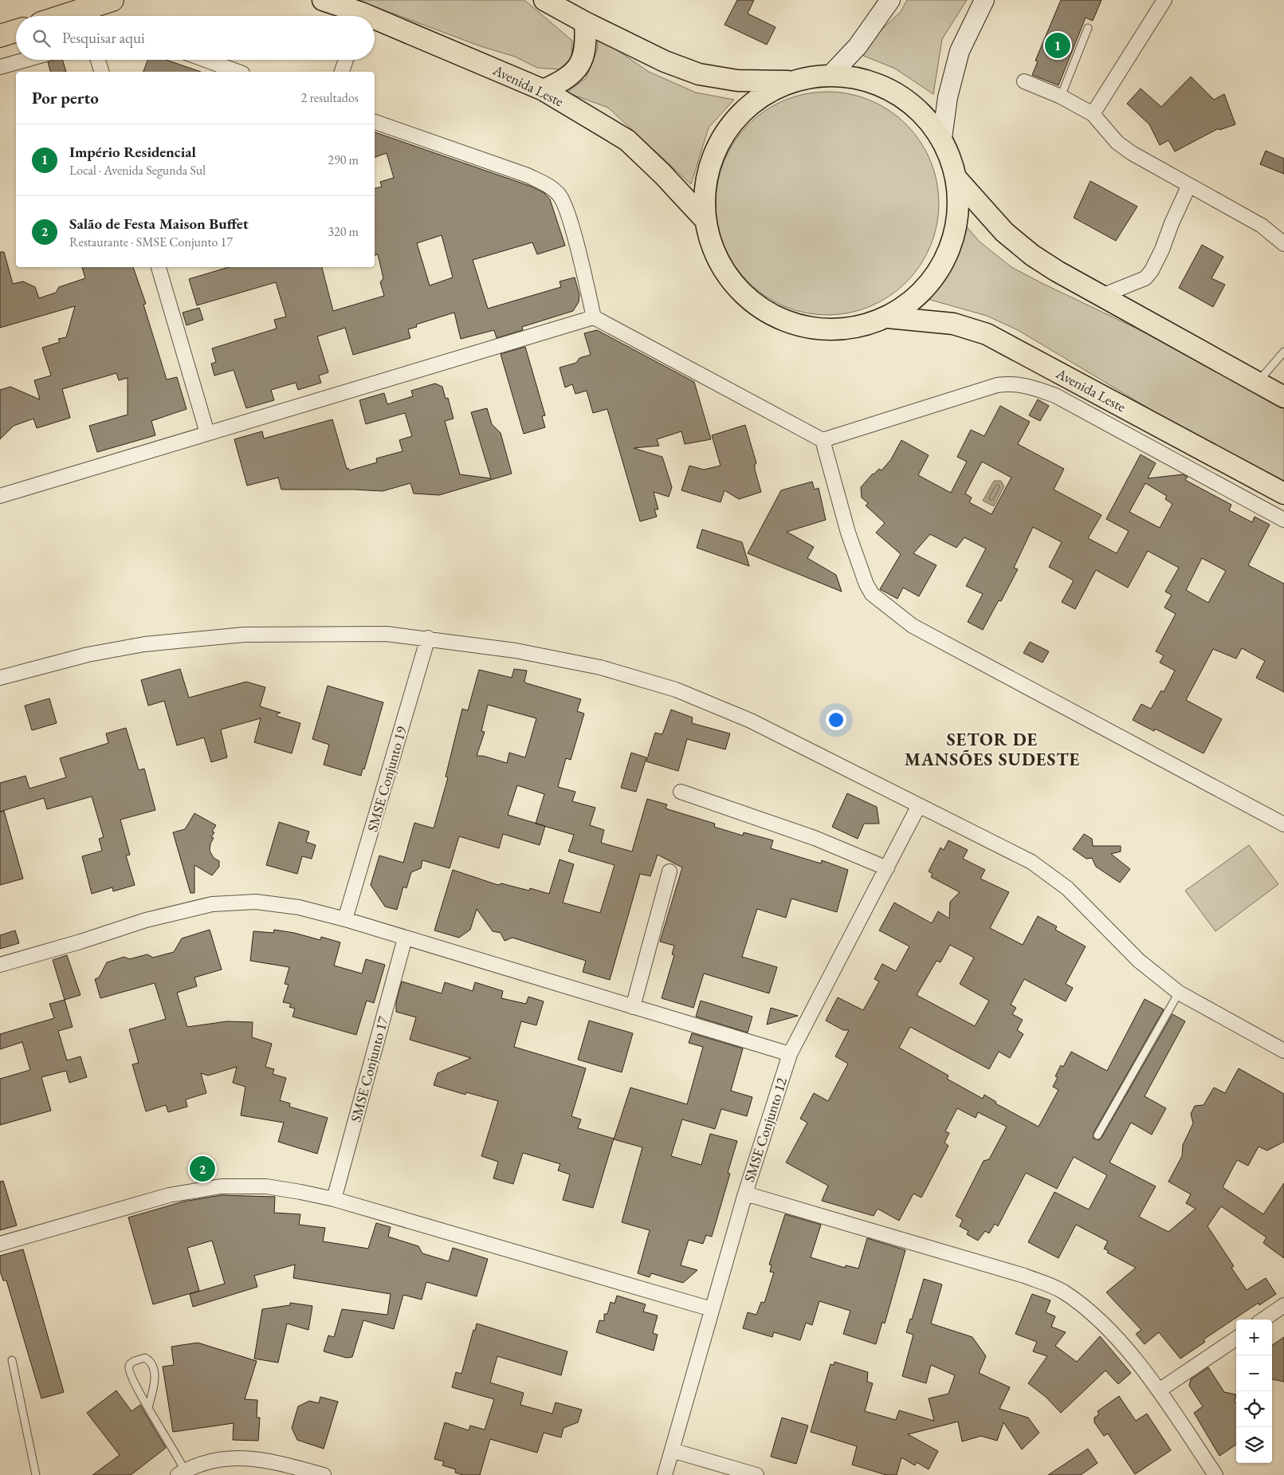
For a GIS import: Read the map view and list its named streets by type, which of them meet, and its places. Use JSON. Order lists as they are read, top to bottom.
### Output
{
  "streets": {
    "main road": ["Avenida Leste"],
    "street": ["SMSE Conjunto 19", "SMSE Conjunto 17", "SMSE Conjunto 12"]
  },
  "districts": ["SETOR DE MANSÕES SUDESTE"],
  "page": {
    "search": "Pesquisar aqui",
    "pins": ["1", "2"],
    "heading": ["Por perto", "2 resultados"],
    "list": [
      {
        "mark": "1",
        "name": "Império Residencial",
        "note": "Local · Avenida Segunda Sul",
        "value": "290 m"
      },
      {
        "mark": "2",
        "name": "Salão de Festa Maison Buffet",
        "note": "Restaurante · SMSE Conjunto 17",
        "value": "320 m"
      }
    ],
    "map_buttons": ["+", "−"]
  }
}
